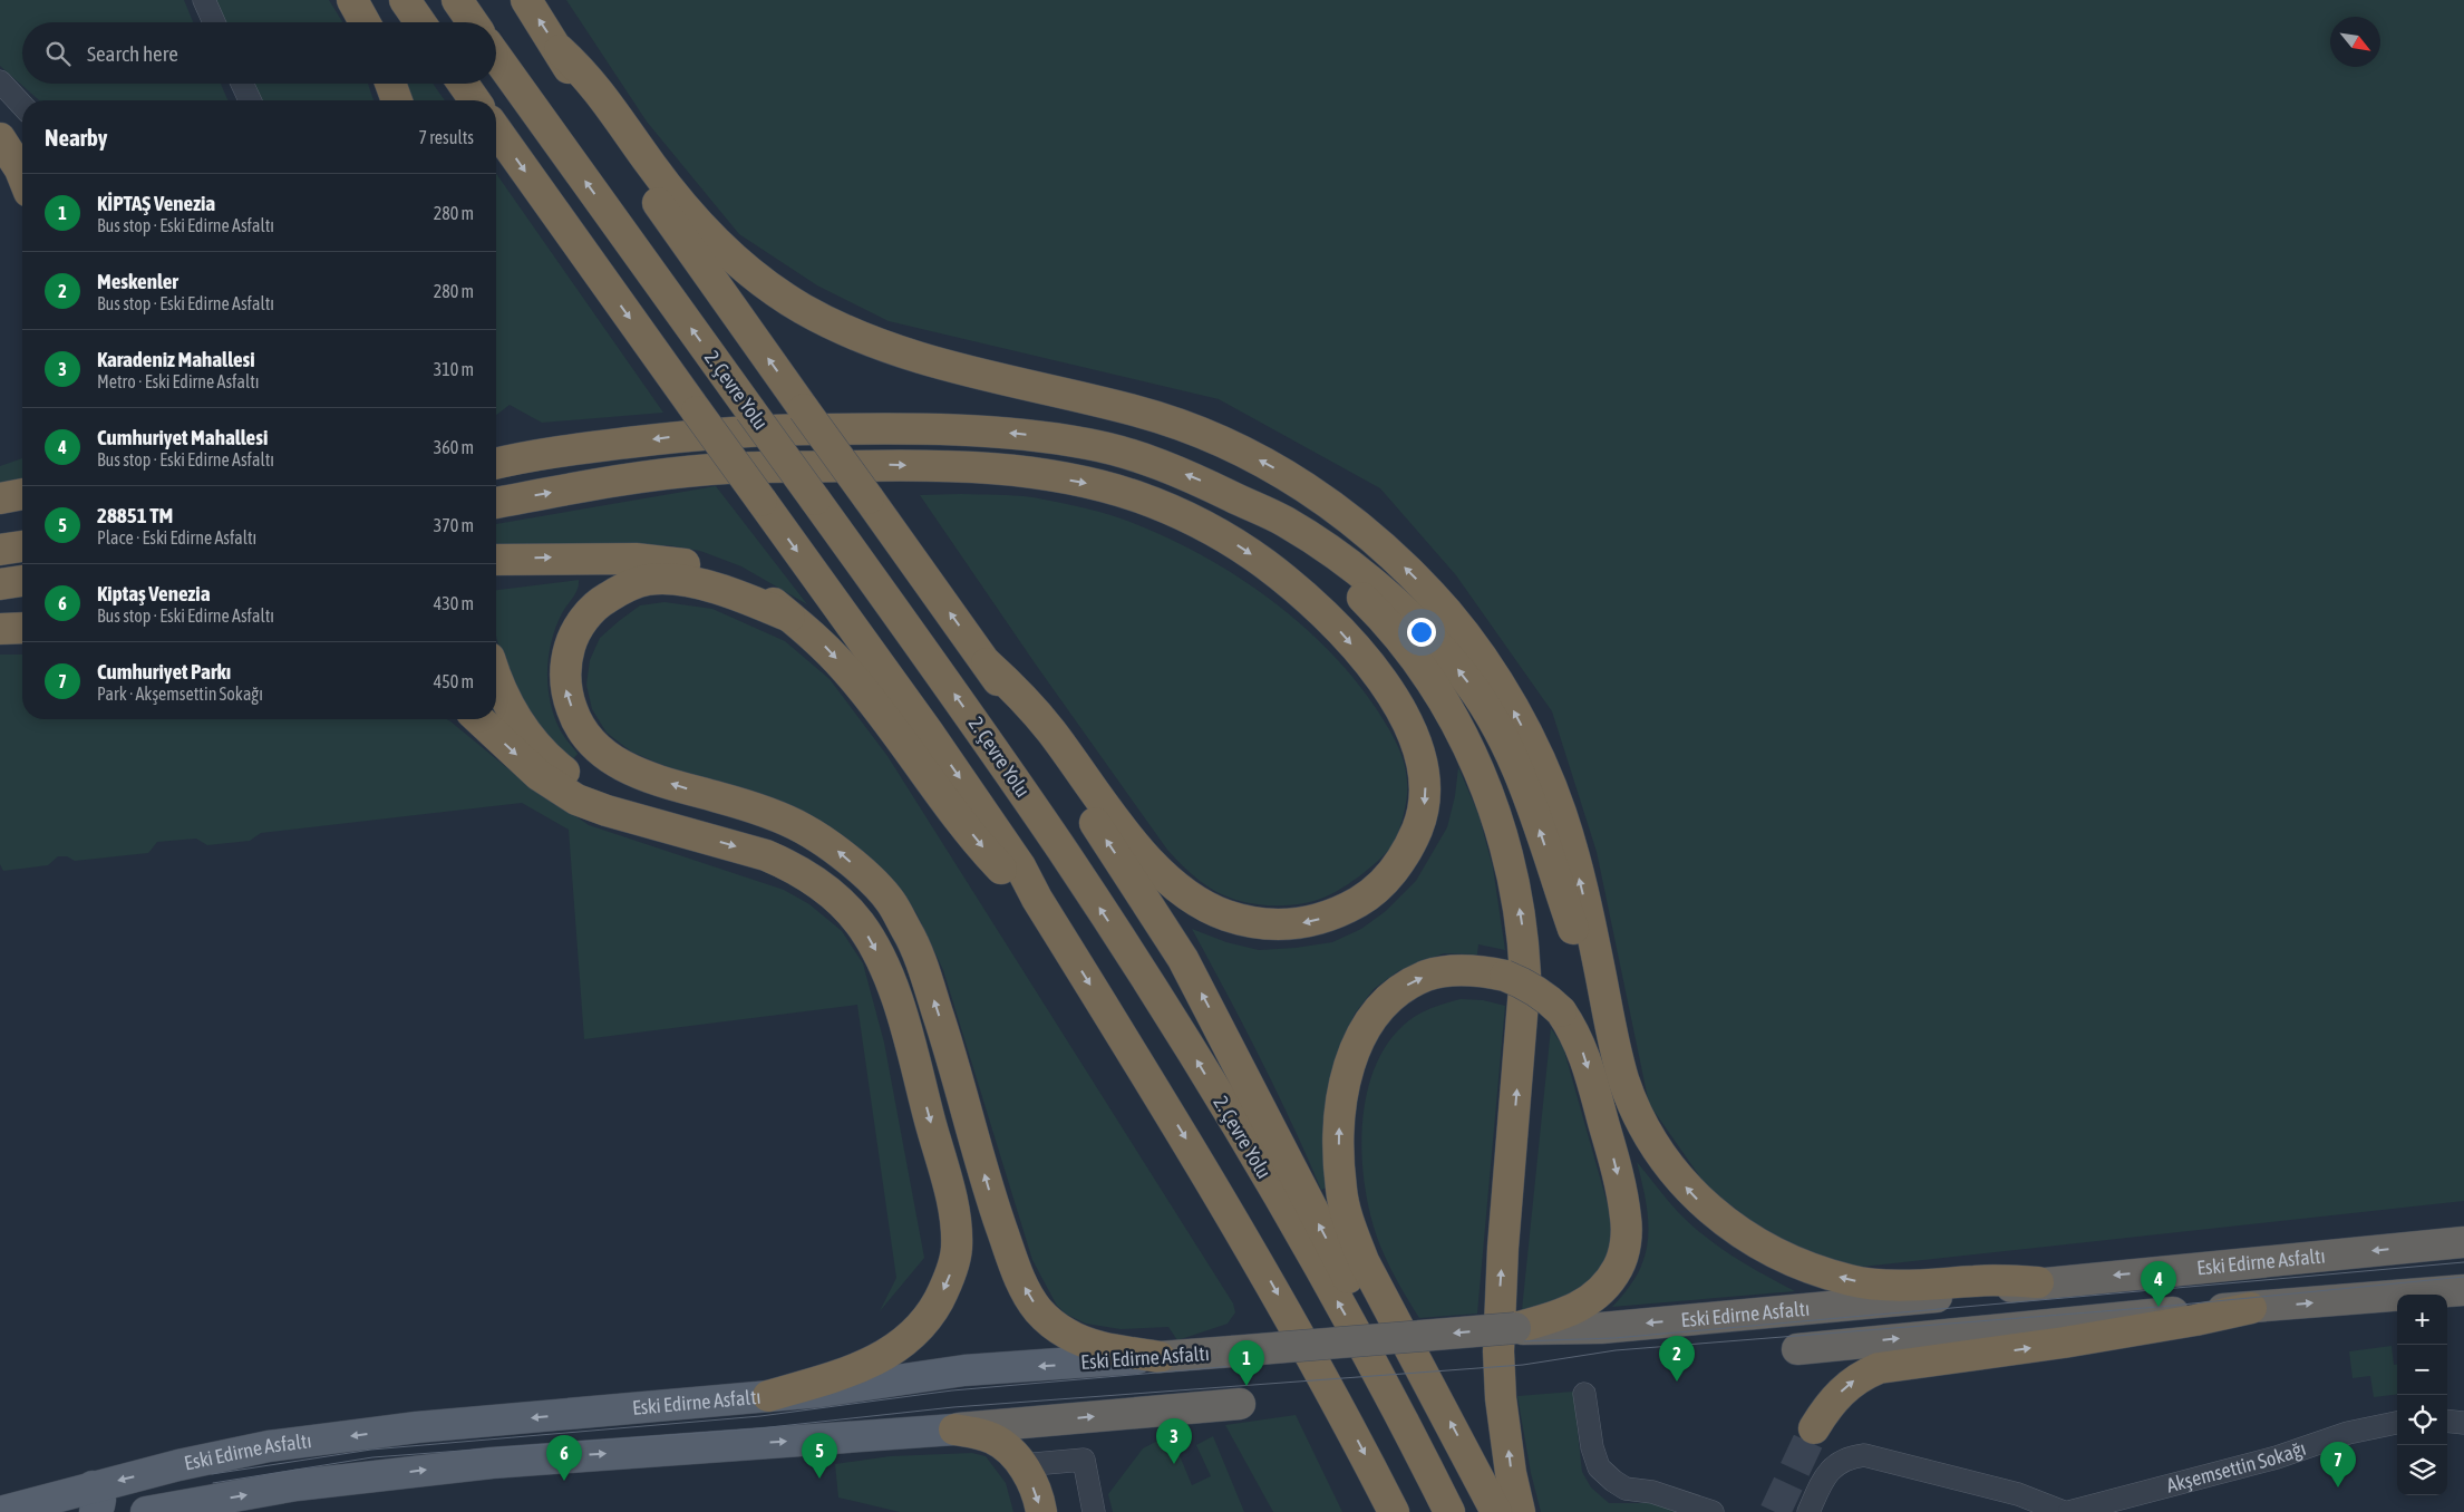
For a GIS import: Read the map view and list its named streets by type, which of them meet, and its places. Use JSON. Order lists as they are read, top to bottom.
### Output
{
  "streets": {
    "highway": ["2. Çevre Yolu", "Eski Edirne Asfaltı"],
    "street": ["Akşemsettin Sokağı"]
  },
  "north": "bottom right",
  "page": {
    "search": "Search here",
    "heading": ["Nearby", "7 results"],
    "list": [
      {
        "mark": "1",
        "name": "KİPTAŞ Venezia",
        "note": "Bus stop · Eski Edirne Asfaltı",
        "value": "280 m"
      },
      {
        "mark": "2",
        "name": "Meskenler",
        "note": "Bus stop · Eski Edirne Asfaltı",
        "value": "280 m"
      },
      {
        "mark": "3",
        "name": "Karadeniz Mahallesi",
        "note": "Metro · Eski Edirne Asfaltı",
        "value": "310 m"
      },
      {
        "mark": "4",
        "name": "Cumhuriyet Mahallesi",
        "note": "Bus stop · Eski Edirne Asfaltı",
        "value": "360 m"
      },
      {
        "mark": "5",
        "name": "28851 TM",
        "note": "Place · Eski Edirne Asfaltı",
        "value": "370 m"
      },
      {
        "mark": "6",
        "name": "Kiptaş Venezia",
        "note": "Bus stop · Eski Edirne Asfaltı",
        "value": "430 m"
      },
      {
        "mark": "7",
        "name": "Cumhuriyet Parkı",
        "note": "Park · Akşemsettin Sokağı",
        "value": "450 m"
      }
    ],
    "pins": [
      "4",
      "2",
      "1",
      "3",
      "5",
      "6",
      "7"
    ],
    "map_buttons": ["+", "−"]
  }
}
